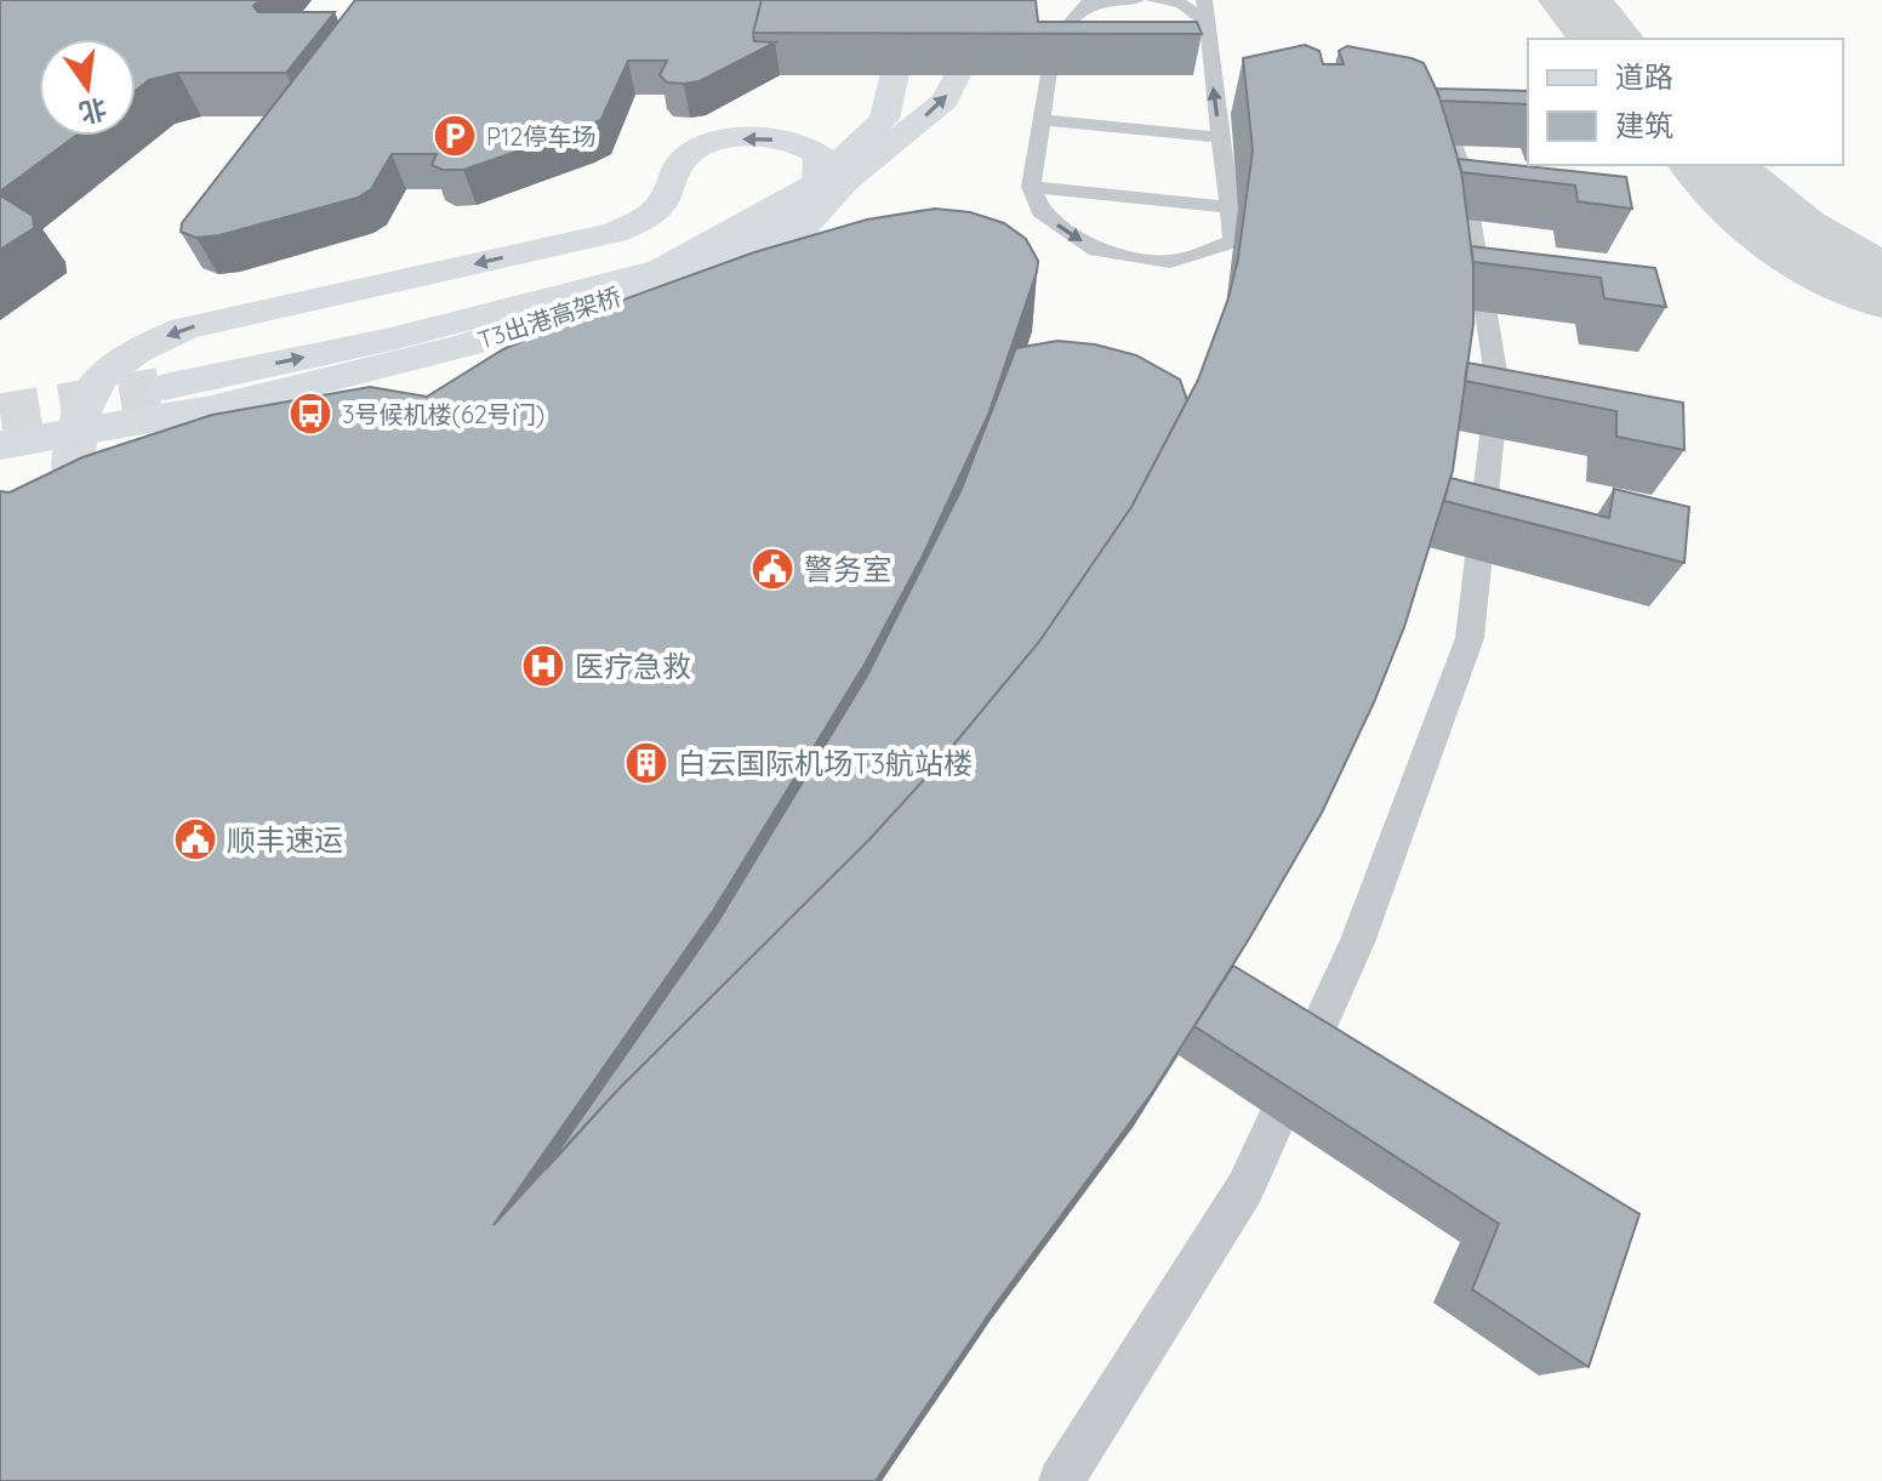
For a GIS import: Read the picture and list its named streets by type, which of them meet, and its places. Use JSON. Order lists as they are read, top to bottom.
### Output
{
  "streets": {
    "main road": ["T3出港高架桥"]
  },
  "places": {
    "parking": ["P12停车场"],
    "bus stop": ["3号候机楼(62号门)"],
    "public building": ["警务室", "顺丰速运"],
    "hospital": ["医疗急救"],
    "building": ["白云国际机场T3航站楼"]
  },
  "legend": ["道路", "建筑"],
  "north": "bottom"
}
